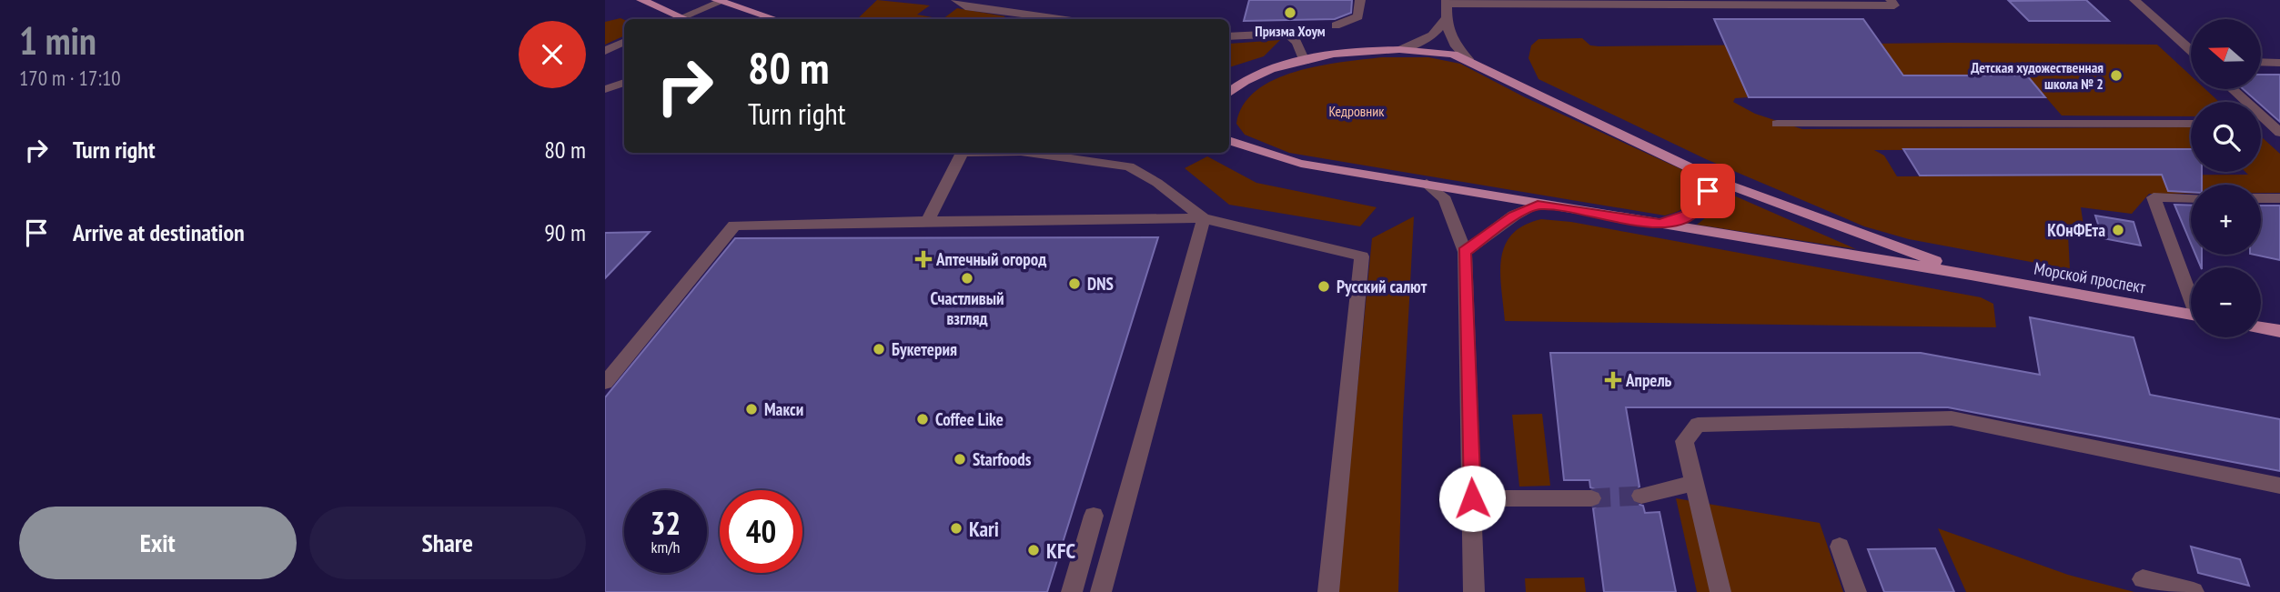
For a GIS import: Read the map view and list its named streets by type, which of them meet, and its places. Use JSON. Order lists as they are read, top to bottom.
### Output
{
  "streets": {
    "main road": ["Морской проспект"]
  },
  "parks": ["Кедровник"],
  "places": {
    "other": [
      "Призма Хоум",
      "Детская художественная школа № 2",
      "КОнФЕта",
      "Счастливый взгляд",
      "DNS",
      "Русский салют",
      "Букетерия",
      "Макси",
      "Coffee Like",
      "Starfoods",
      "Kari",
      "KFC"
    ],
    "health": ["Аптечный огород", "Апрель"]
  },
  "north": "left",
  "page": {
    "heading": ["1 min", "170 m · 17:10"],
    "map_buttons": ["+", "−"],
    "turn": ["80 m", "Turn right"],
    "list": [
      {
        "name": "Turn right",
        "value": "80 m"
      },
      {
        "name": "Arrive at destination",
        "value": "90 m"
      }
    ],
    "speed": "32 km/h",
    "limit": "40",
    "buttons": ["Exit", "Share"]
  }
}
